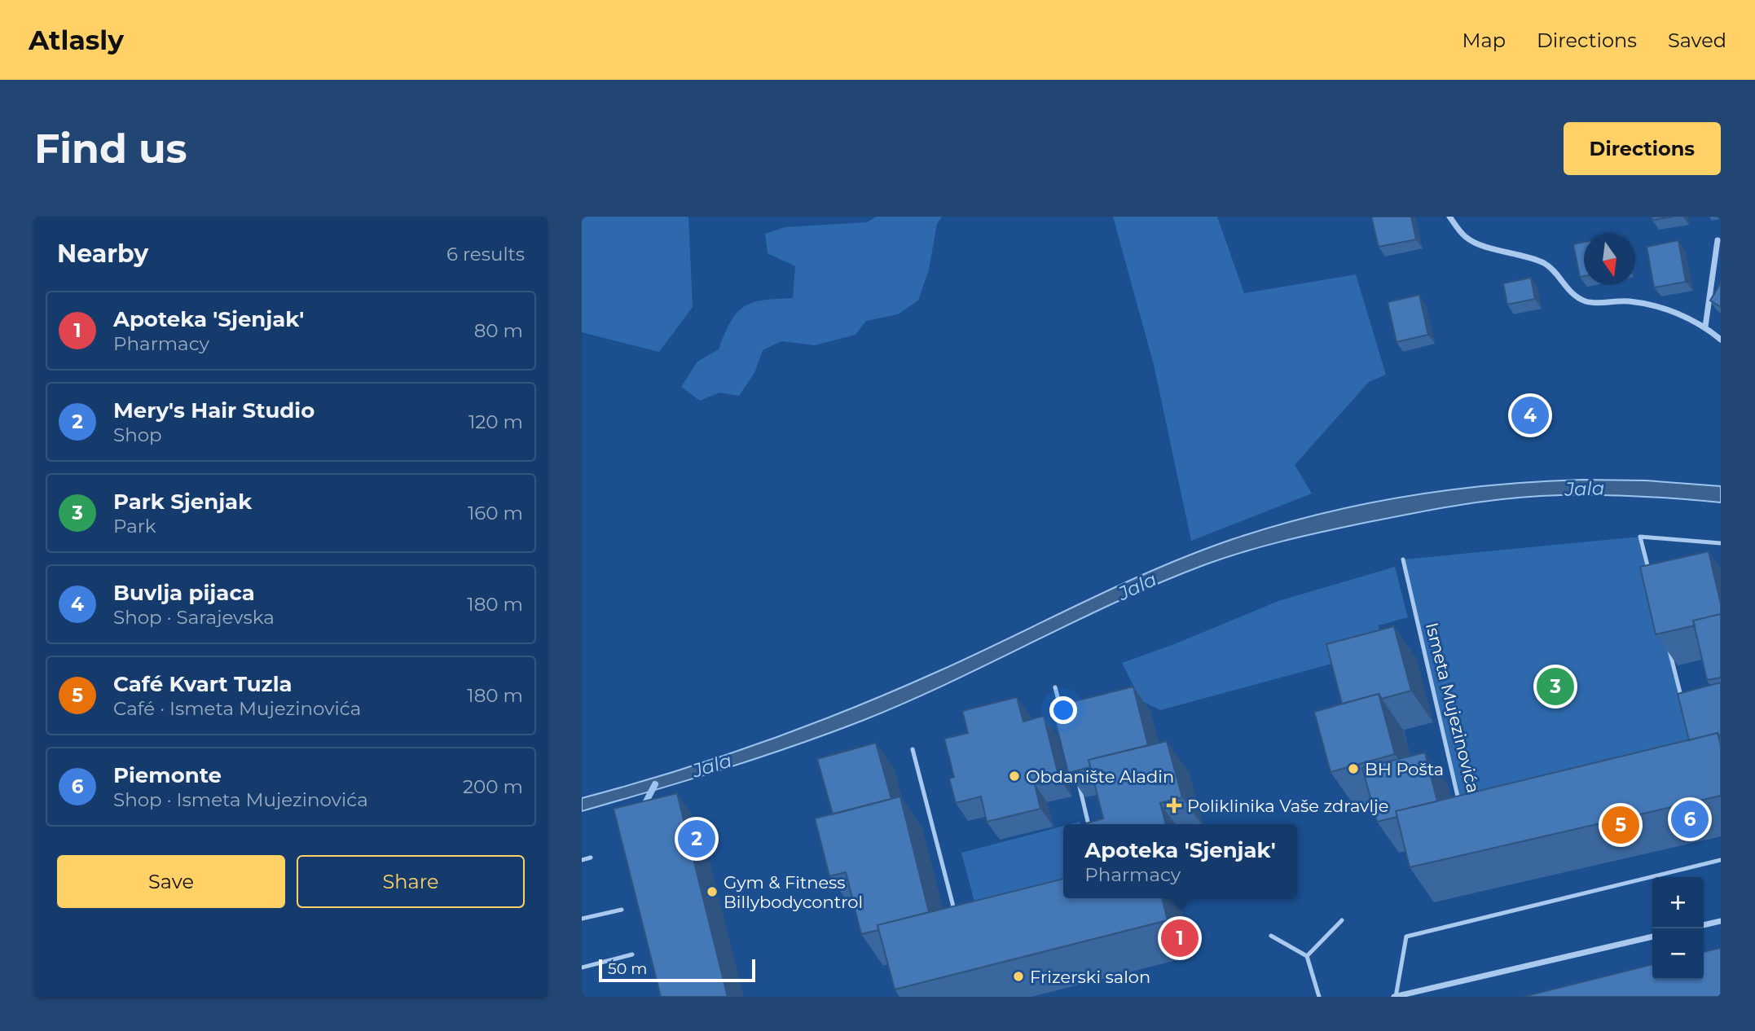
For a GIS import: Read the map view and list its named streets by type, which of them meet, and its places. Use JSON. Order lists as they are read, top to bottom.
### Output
{
  "streets": {
    "lane": ["Ismeta Mujezinovića"]
  },
  "water": ["Jala"],
  "places": {
    "other": [
      "BH Pošta",
      "Obdanište Aladin",
      "Gym & Fitness Billybodycontrol",
      "Frizerski salon"
    ],
    "health": ["Poliklinika Vaše zdravlje"]
  },
  "scale_bar": "50 m",
  "north": "bottom",
  "page": {
    "header": "Atlasly",
    "nav": ["Map", "Directions", "Saved"],
    "buttons": [
      "Directions",
      ["Save", "Share"]
    ],
    "title": "Find us",
    "heading": ["Nearby", "6 results"],
    "list": [
      {
        "mark": "1",
        "name": "Apoteka 'Sjenjak'",
        "note": "Pharmacy",
        "value": "80 m"
      },
      {
        "mark": "2",
        "name": "Mery's Hair Studio",
        "note": "Shop",
        "value": "120 m"
      },
      {
        "mark": "3",
        "name": "Park Sjenjak",
        "note": "Park",
        "value": "160 m"
      },
      {
        "mark": "4",
        "name": "Buvlja pijaca",
        "note": "Shop · Sarajevska",
        "value": "180 m"
      },
      {
        "mark": "5",
        "name": "Café Kvart Tuzla",
        "note": "Café · Ismeta Mujezinovića",
        "value": "180 m"
      },
      {
        "mark": "6",
        "name": "Piemonte",
        "note": "Shop · Ismeta Mujezinovića",
        "value": "200 m"
      }
    ],
    "pins": [
      "4",
      "3",
      "6",
      "5",
      "2",
      "1"
    ],
    "popup": ["Apoteka 'Sjenjak'", "Pharmacy"],
    "map_buttons": ["+", "−"],
    "scale": "50 m"
  }
}
